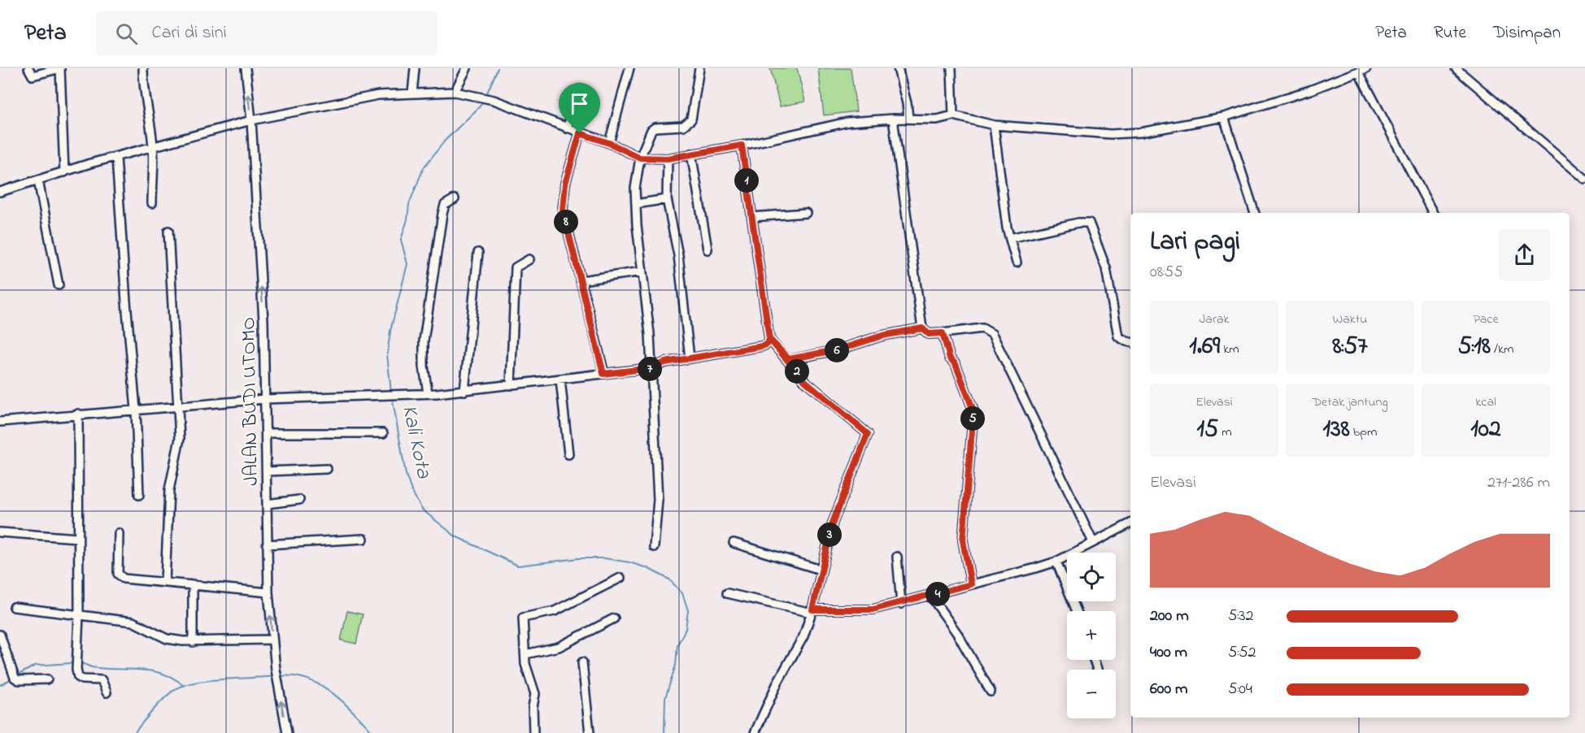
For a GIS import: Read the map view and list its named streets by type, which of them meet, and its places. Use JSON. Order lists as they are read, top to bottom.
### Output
{
  "streets": {
    "street": ["JALAN BUDI UTOMO"]
  },
  "one_way": ["JALAN BUDI UTOMO"],
  "water": ["Kali Kota"],
  "page": {
    "header": "Peta",
    "search": "Cari di sini",
    "nav": ["Peta", "Rute", "Disimpan"],
    "pins": [
      "1",
      "8",
      "6",
      "7",
      "2",
      "5",
      "3",
      "4"
    ],
    "heading": ["Lari pagi", "08:55"],
    "stats": [
      ["Jarak", "1.69 km"],
      ["Waktu", "8:57"],
      ["Pace", "5:18 /km"],
      ["Elevasi", "15 m"],
      ["Detak jantung", "138 bpm"],
      ["kcal", "102"]
    ],
    "chart": ["Elevasi", "271–286 m"],
    "map_buttons": ["+", "−"],
    "list": [
      {
        "name": "200 m",
        "note": "5:32"
      },
      {
        "name": "400 m",
        "note": "5:52"
      },
      {
        "name": "600 m",
        "note": "5:04"
      }
    ]
  }
}
